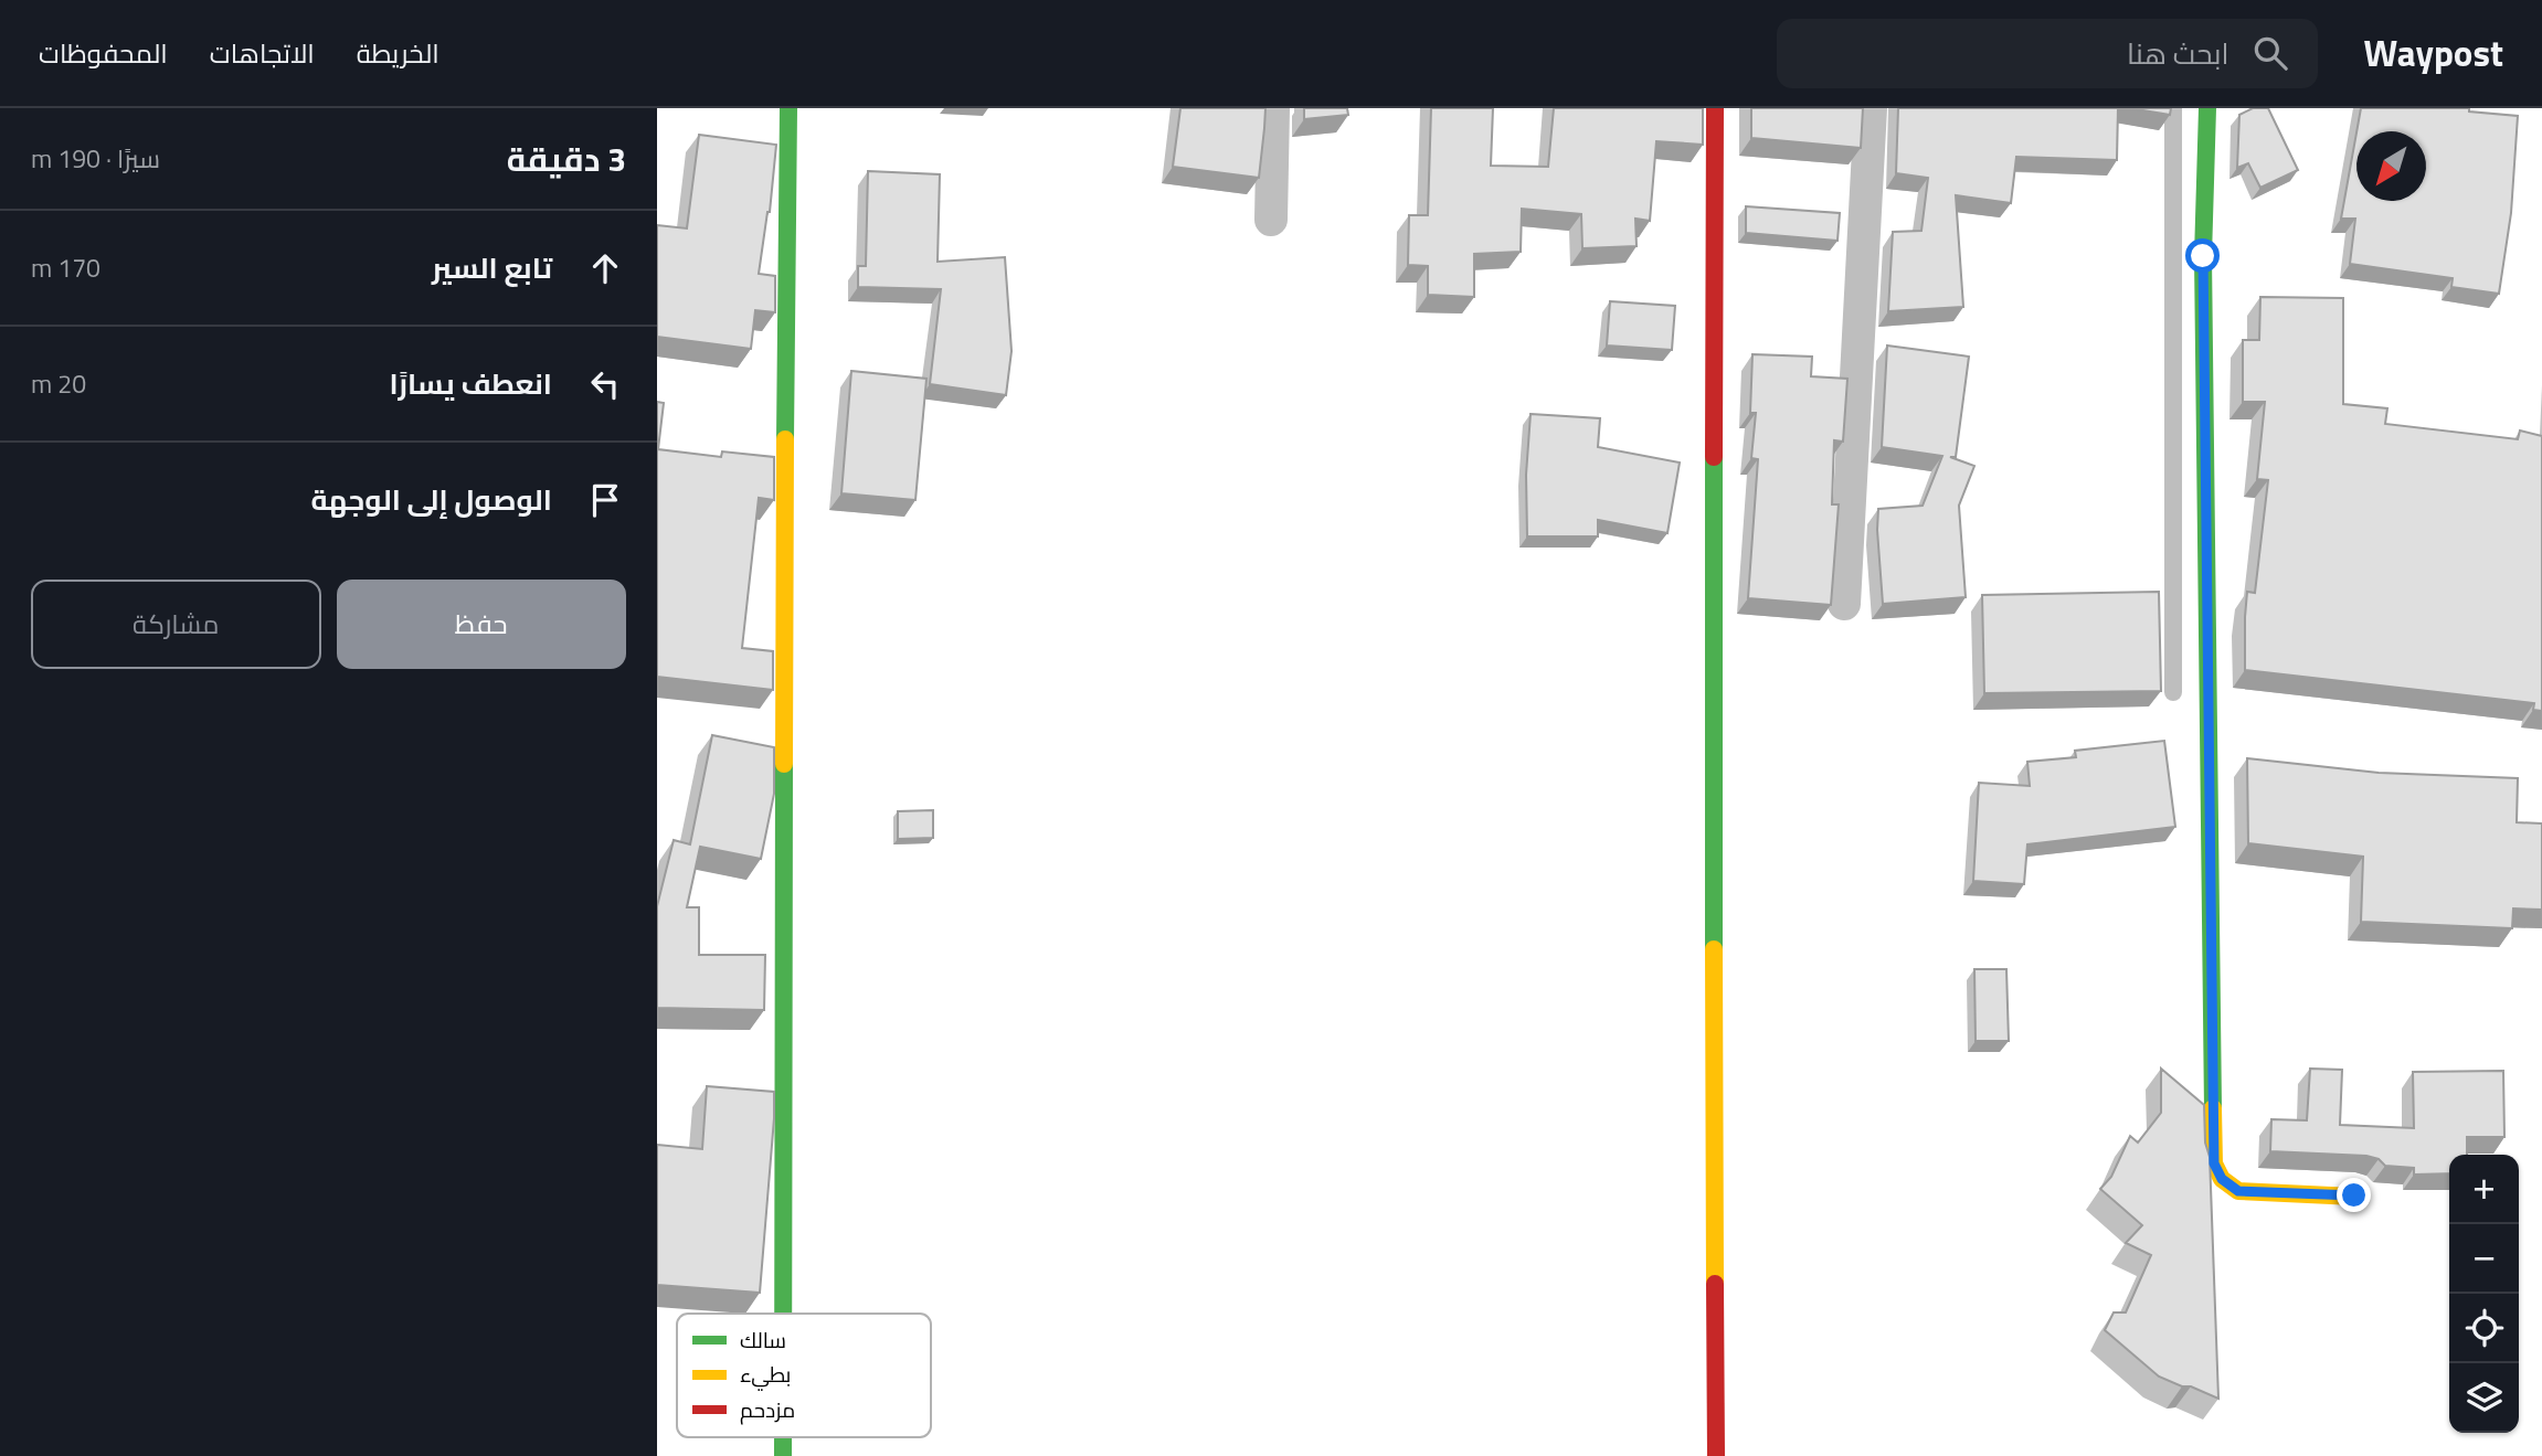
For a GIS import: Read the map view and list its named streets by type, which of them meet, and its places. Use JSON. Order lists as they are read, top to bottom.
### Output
{
  "legend": ["سالك", "بطيء", "مزدحم"],
  "north": "bottom left",
  "page": {
    "header": "Waypost",
    "search": "ابحث هنا",
    "nav": ["الخريطة", "الاتجاهات", "المحفوظات"],
    "heading": ["3 دقيقة", "سيرًا · 190 m"],
    "list": [
      ["تابع السير", "170 m"],
      ["انعطف يسارًا", "20 m"],
      "الوصول إلى الوجهة"
    ],
    "buttons": ["حفظ", "مشاركة"],
    "map_buttons": ["+", "−"]
  }
}
